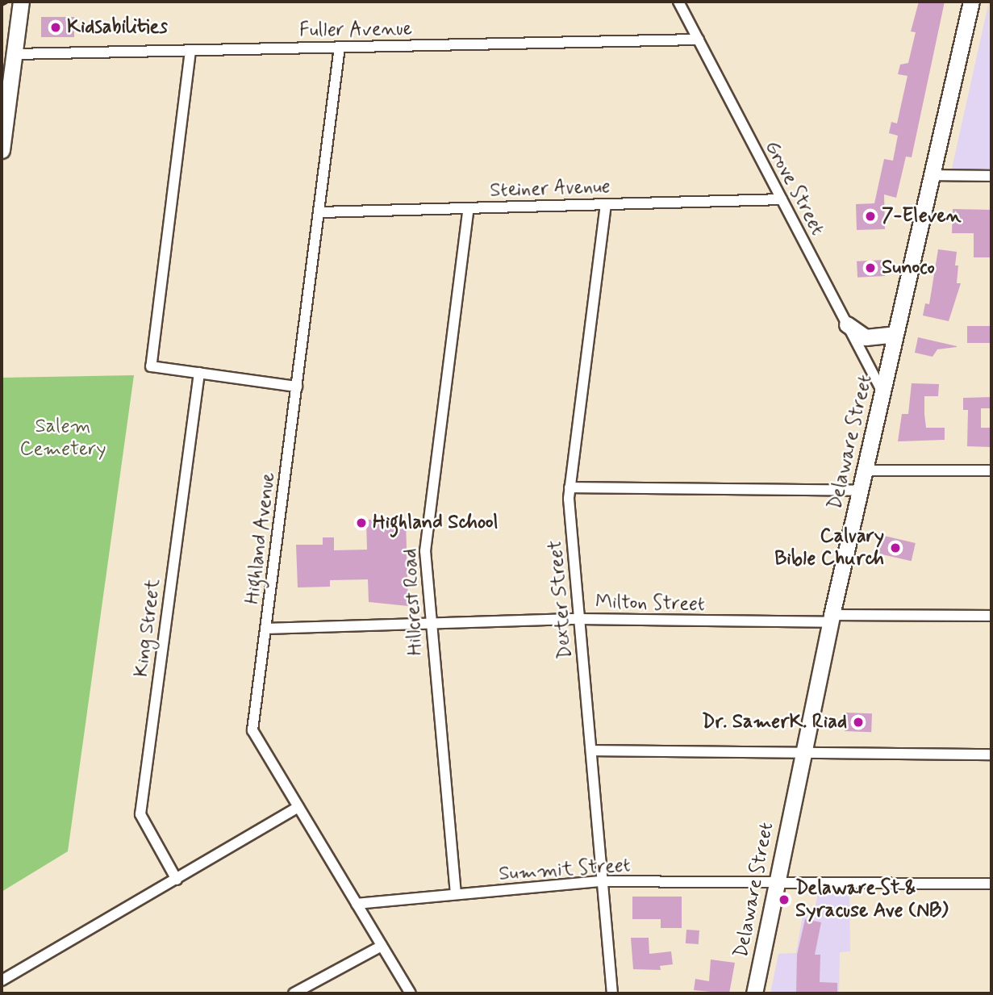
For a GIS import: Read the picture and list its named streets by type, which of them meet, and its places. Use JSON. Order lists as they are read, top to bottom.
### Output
{
  "streets": {
    "main road": ["Delaware Street"],
    "street": [
      "Fuller Avenue",
      "Grove Street",
      "Steiner Avenue",
      "Highland Avenue",
      "Dexter Street",
      "Hillcrest Road",
      "Milton Street",
      "King Street",
      "Summit Street"
    ]
  },
  "crossings": [
    ["Fuller Avenue", "Grove Street"],
    ["Fuller Avenue", "Highland Avenue"],
    ["Grove Street", "Steiner Avenue"],
    ["Grove Street", "Delaware Street"],
    ["Steiner Avenue", "Highland Avenue"],
    ["Steiner Avenue", "Dexter Street"],
    ["Steiner Avenue", "Hillcrest Road"],
    ["Delaware Street", "Milton Street"],
    ["Delaware Street", "Summit Street"],
    ["Highland Avenue", "Milton Street"],
    ["Highland Avenue", "Summit Street"],
    ["Dexter Street", "Milton Street"],
    ["Dexter Street", "Summit Street"],
    ["Hillcrest Road", "Milton Street"],
    ["Hillcrest Road", "Summit Street"]
  ],
  "parks": ["Salem Cemetery"],
  "places": [
    "Kidsabilities",
    "7-Eleven",
    "Sunoco",
    "Highland School",
    "Calvary Bible Church",
    "Dr. SamerK. Riad",
    "Delaware St & Syracuse Ave (NB)"
  ]
}
